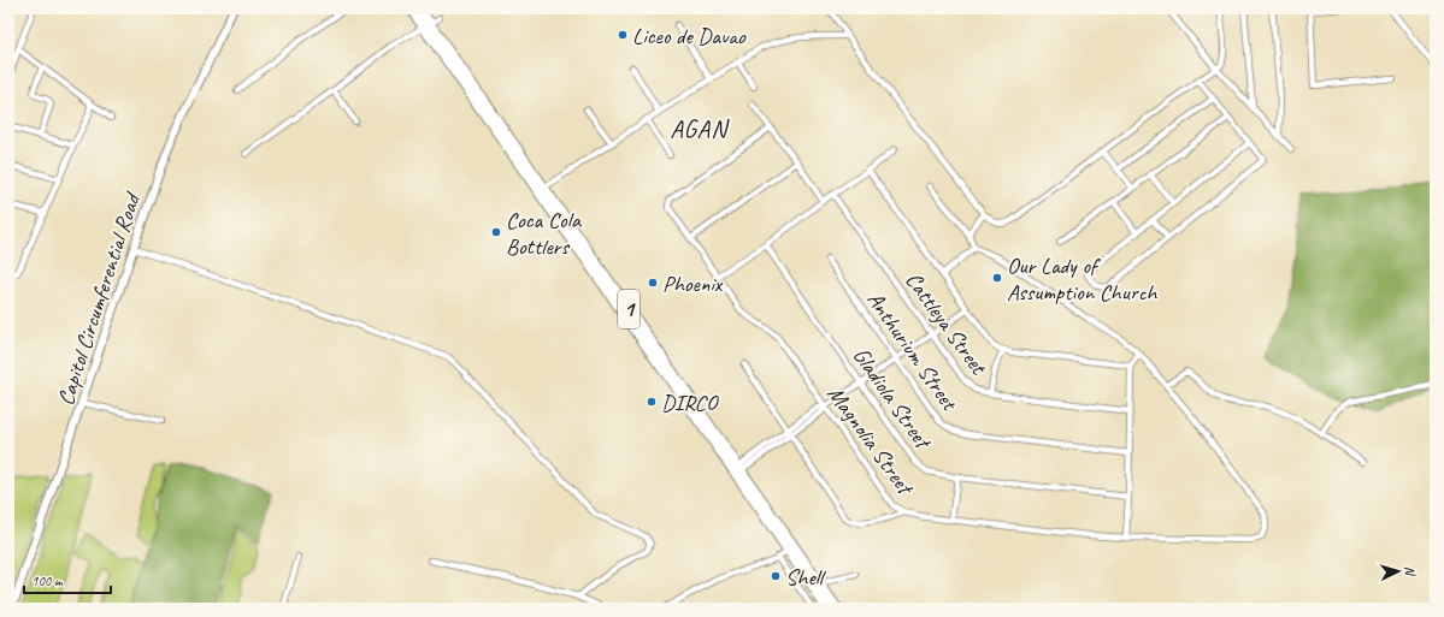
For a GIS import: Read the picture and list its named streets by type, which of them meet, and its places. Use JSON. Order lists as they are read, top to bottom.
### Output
{
  "streets": {
    "highway": ["1"],
    "main road": ["Capitol Circumferential Road"],
    "street": [
      "Cattleya Street",
      "Anthurium Street",
      "Gladiola Street",
      "Magnolia Street"
    ]
  },
  "districts": ["AGAN"],
  "places": [
    "Liceo de Davao",
    "Coca Cola Bottlers",
    "Our Lady of Assumption Church",
    "Phoenix",
    "DIRCO",
    "Shell"
  ],
  "scale_bar": "100 m",
  "north": "right"
}
